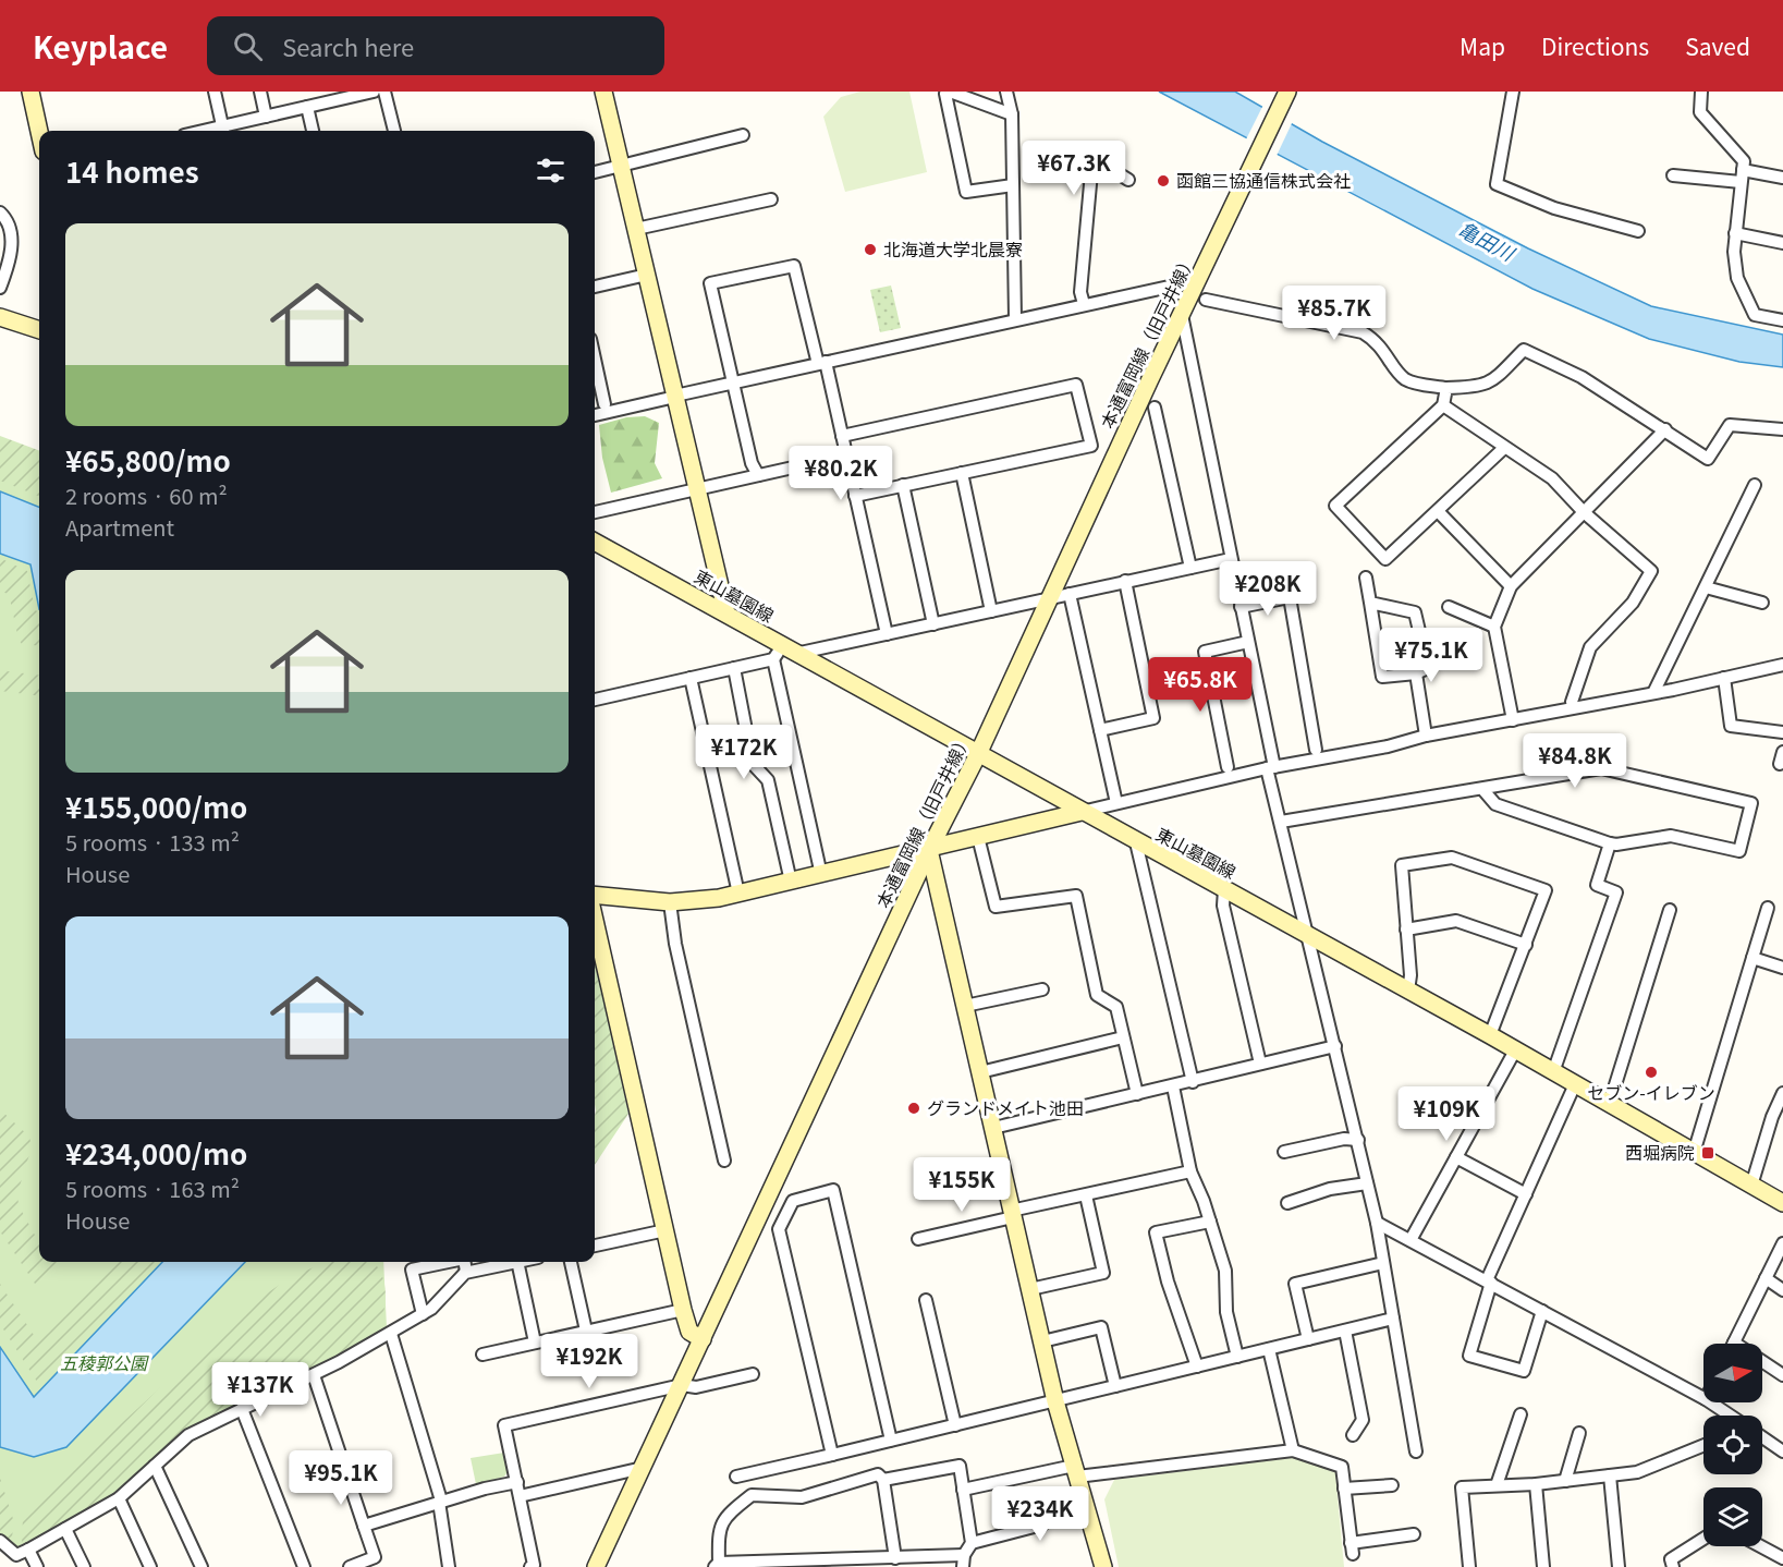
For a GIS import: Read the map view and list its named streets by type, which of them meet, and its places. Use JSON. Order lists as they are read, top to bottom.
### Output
{
  "streets": {
    "street": ["本通富岡線（旧戸井線）", "東山墓園線"]
  },
  "crossings": [
    ["本通富岡線（旧戸井線）", "東山墓園線"]
  ],
  "water": ["亀田川"],
  "parks": ["五稜郭公園"],
  "places": {
    "other": [
      "函館三協通信株式会社",
      "北海道大学北晨寮",
      "セブン-イレブン",
      "グランドメイト池田"
    ],
    "transit": ["西堀病院"]
  },
  "north": "right",
  "page": {
    "header": "Keyplace",
    "search": "Search here",
    "nav": ["Map", "Directions", "Saved"],
    "heading": "14 homes",
    "price": [
      "¥67.3K",
      "¥85.7K",
      "¥80.2K",
      "¥208K",
      "¥75.1K",
      "¥65.8K",
      "¥172K",
      "¥84.8K",
      "¥109K",
      "¥155K",
      "¥192K",
      "¥137K",
      "¥95.1K",
      "¥234K"
    ],
    "list": [
      {
        "name": "¥65,800/mo",
        "note": "2 rooms · 60 m² · Apartment"
      },
      {
        "name": "¥155,000/mo",
        "note": "5 rooms · 133 m² · House"
      },
      {
        "name": "¥234,000/mo",
        "note": "5 rooms · 163 m² · House"
      }
    ]
  }
}
